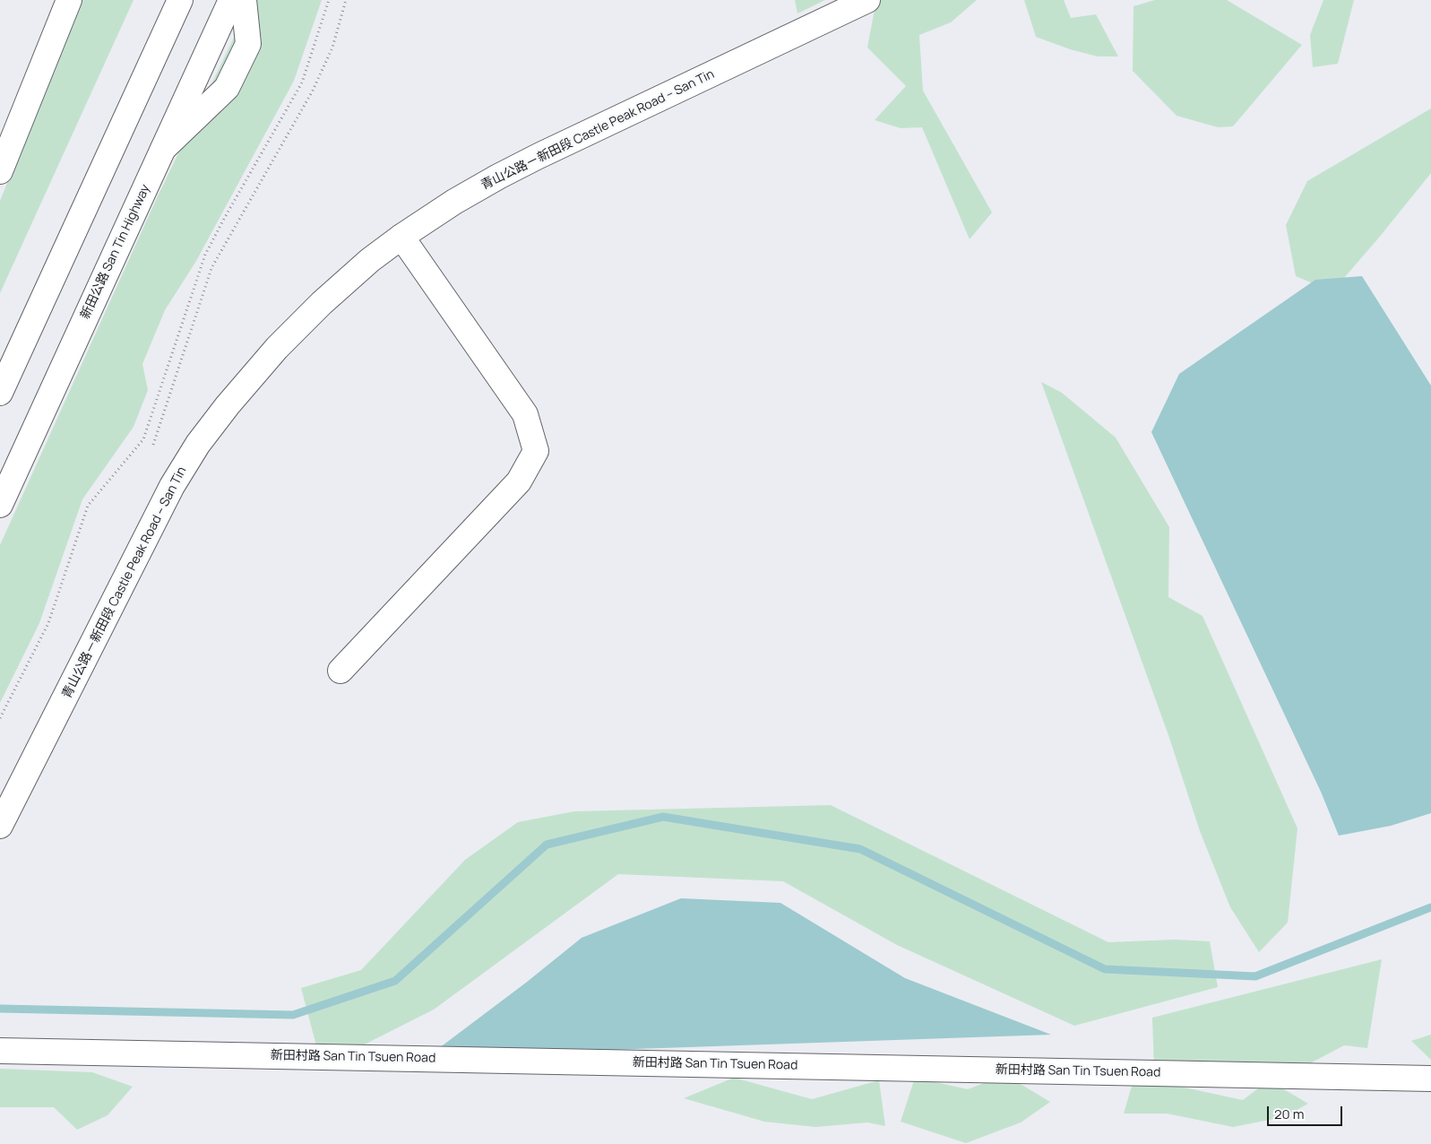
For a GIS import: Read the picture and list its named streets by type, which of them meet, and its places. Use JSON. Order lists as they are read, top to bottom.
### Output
{
  "streets": {
    "main road": ["青山公路－新田段 Castle Peak Road – San Tin", "新田公路 San Tin Highway", "新田村路 San Tin Tsuen Road"]
  },
  "scale_bar": "20 m"
}
